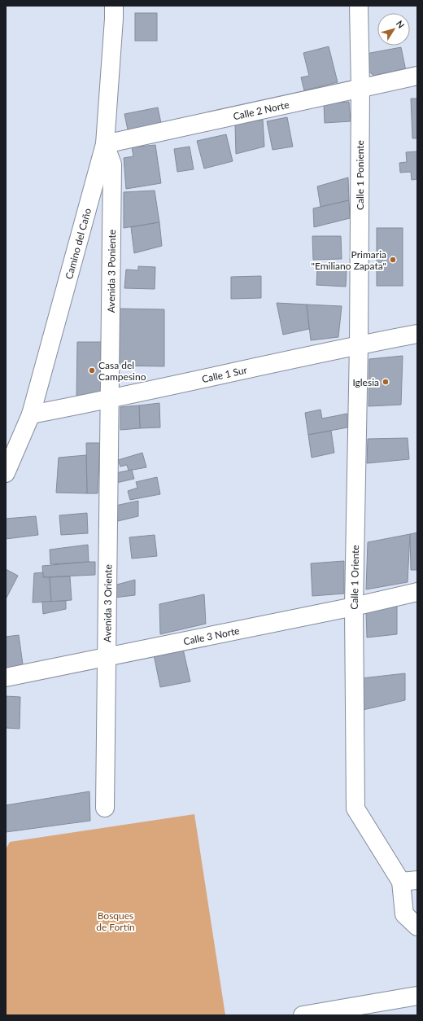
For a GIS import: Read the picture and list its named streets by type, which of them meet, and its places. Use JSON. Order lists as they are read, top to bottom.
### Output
{
  "streets": {
    "street": [
      "Calle 2 Norte",
      "Calle 1 Poniente",
      "Camino del Caño",
      "Avenida 3 Poniente",
      "Calle 1 Sur",
      "Calle 1 Oriente",
      "Avenida 3 Oriente",
      "Calle 3 Norte"
    ]
  },
  "crossings": [
    ["Calle 2 Norte", "Calle 1 Poniente"],
    ["Calle 2 Norte", "Camino del Caño"],
    ["Calle 2 Norte", "Avenida 3 Poniente"],
    ["Calle 1 Poniente", "Calle 1 Sur"],
    ["Calle 1 Poniente", "Calle 1 Oriente"],
    ["Camino del Caño", "Avenida 3 Poniente"],
    ["Camino del Caño", "Calle 1 Sur"],
    ["Avenida 3 Poniente", "Calle 1 Sur"],
    ["Avenida 3 Poniente", "Avenida 3 Oriente"],
    ["Calle 1 Sur", "Calle 1 Oriente"],
    ["Calle 1 Sur", "Avenida 3 Oriente"],
    ["Calle 1 Oriente", "Calle 3 Norte"],
    ["Avenida 3 Oriente", "Calle 3 Norte"]
  ],
  "parks": ["Bosques de Fortín"],
  "places": ["Primaria \"Emiliano Zapata\"", "Casa del Campesino", "Iglesia"],
  "north": "top right"
}
